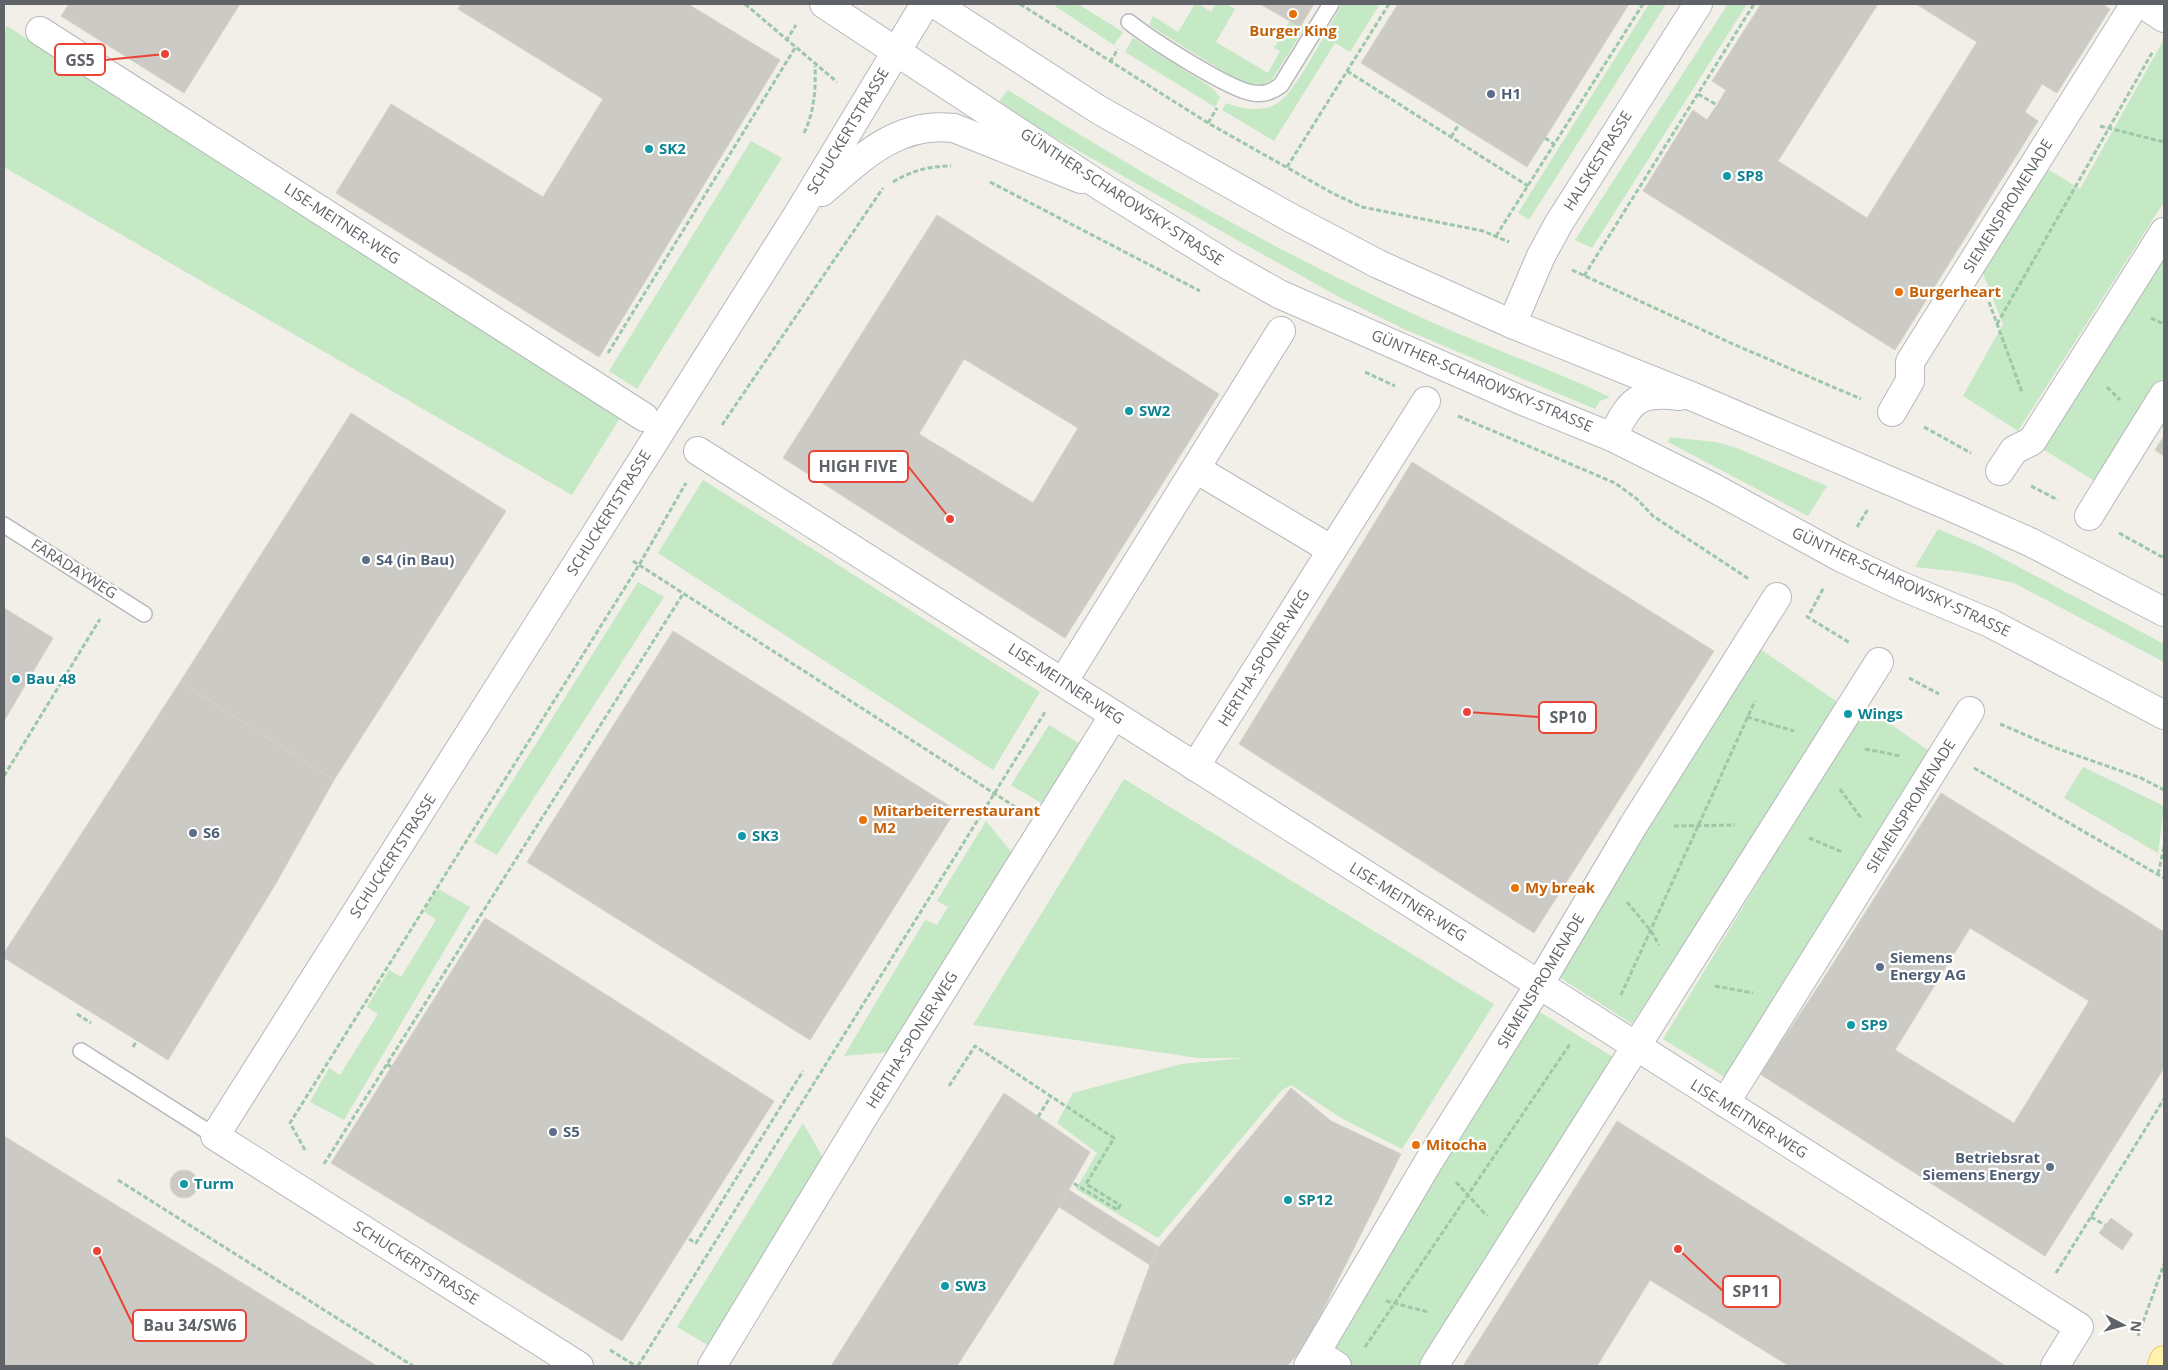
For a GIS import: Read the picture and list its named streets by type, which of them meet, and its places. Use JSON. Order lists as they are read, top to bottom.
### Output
{
  "streets": {
    "street": [
      "SCHUCKERTSTRASSE",
      "HALSKESTRASSE",
      "GÜNTHER-SCHAROWSKY-STRASSE",
      "SIEMENSPROMENADE",
      "LISE-MEITNER-WEG",
      "HERTHA-SPONER-WEG"
    ],
    "lane": ["FARADAYWEG"]
  },
  "crossings": [
    ["SCHUCKERTSTRASSE", "GÜNTHER-SCHAROWSKY-STRASSE"],
    ["SIEMENSPROMENADE", "LISE-MEITNER-WEG"],
    ["LISE-MEITNER-WEG", "HERTHA-SPONER-WEG"]
  ],
  "places": [
    "Burger King",
    "GS5",
    "H1",
    "SK2",
    "SP8",
    "Burgerheart",
    "SW2",
    "HIGH FIVE",
    "S4 (in Bau)",
    "Bau 48",
    "SP10",
    "Wings",
    "Mitarbeiterrestaurant M2",
    "S6",
    "SK3",
    "My break",
    "Siemens Energy AG",
    "SP9",
    "S5",
    "Mitocha",
    "Betriebsrat Siemens Energy",
    "Turm",
    "SP12",
    "SP11",
    "Bau 34/SW6",
    "SW3"
  ],
  "north": "right"
}
